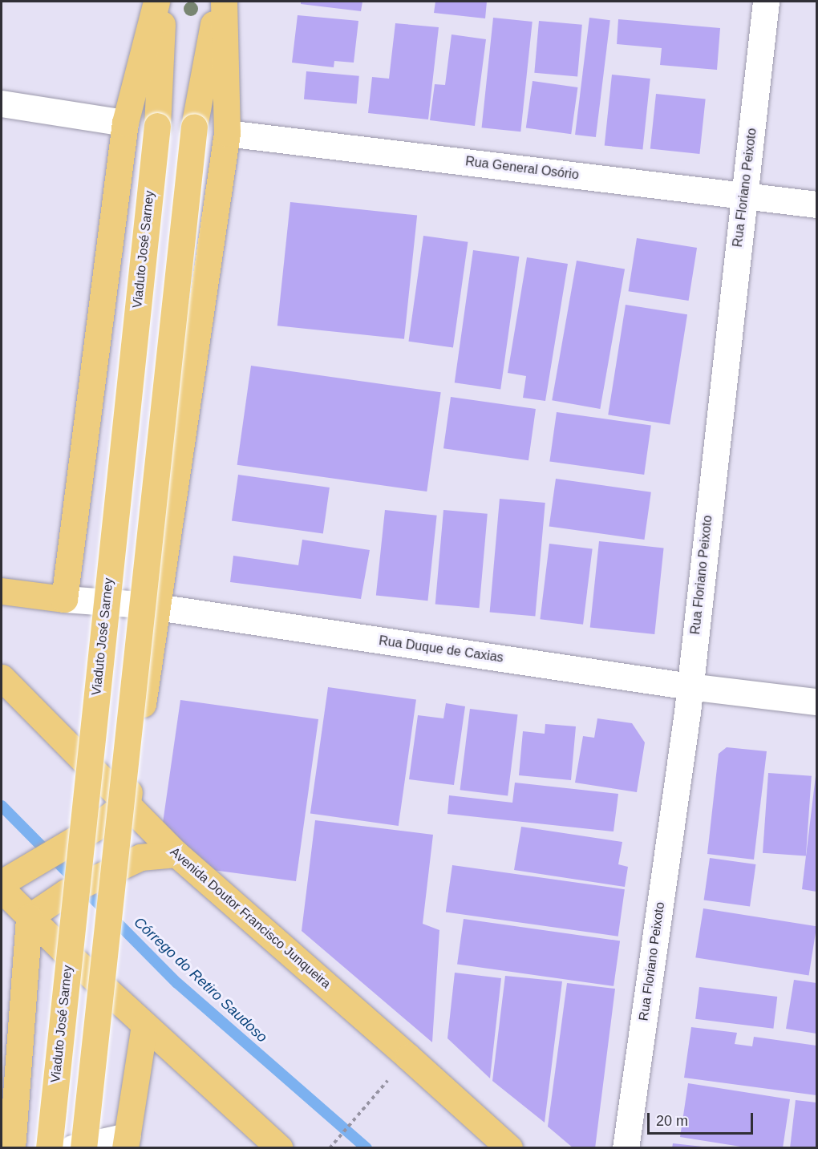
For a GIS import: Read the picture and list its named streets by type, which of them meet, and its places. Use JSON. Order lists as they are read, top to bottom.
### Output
{
  "streets": {
    "main road": ["Viaduto José Sarney", "Avenida Doutor Francisco Junqueira"],
    "street": ["Rua General Osório", "Rua Floriano Peixoto", "Rua Duque de Caxias"]
  },
  "crossings": [
    ["Rua General Osório", "Rua Floriano Peixoto"],
    ["Rua Floriano Peixoto", "Rua Duque de Caxias"]
  ],
  "water": ["Córrego do Retiro Saudoso"],
  "scale_bar": "20 m"
}
